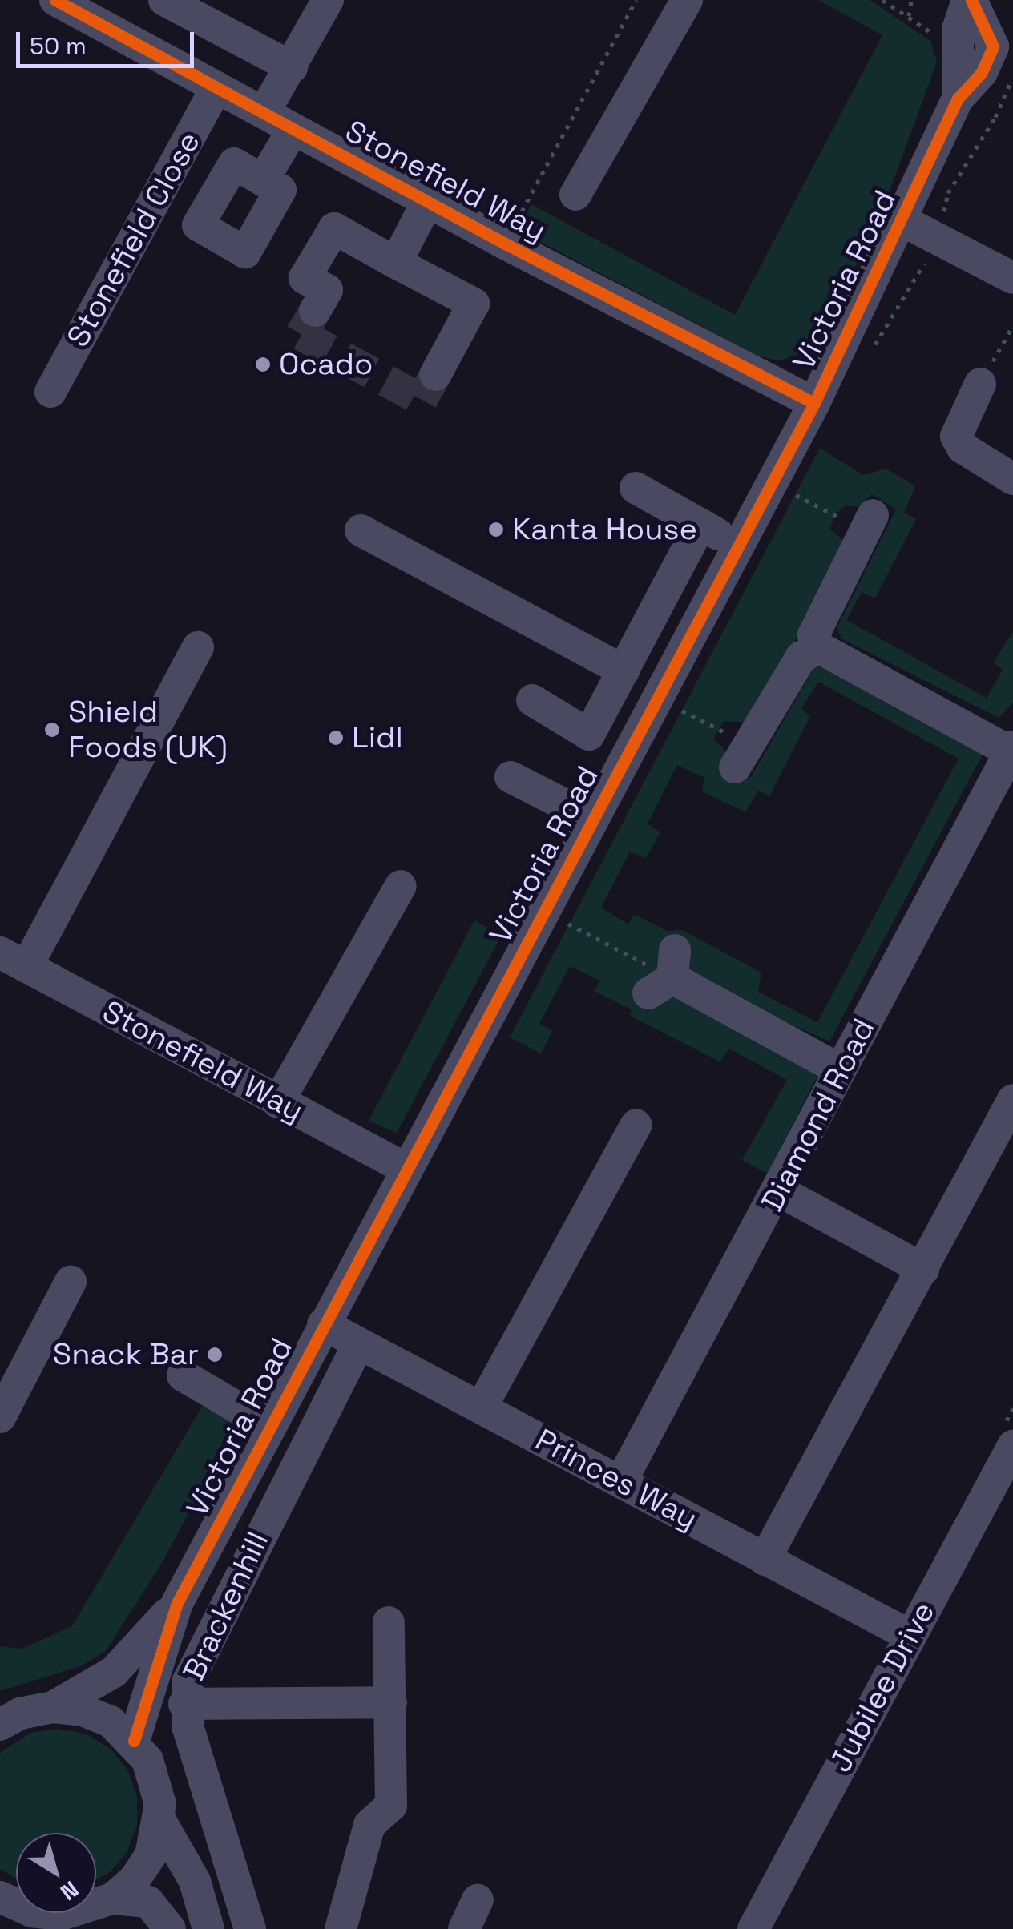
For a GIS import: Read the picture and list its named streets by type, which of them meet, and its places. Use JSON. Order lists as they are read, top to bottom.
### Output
{
  "streets": {
    "street": [
      "Stonefield Way",
      "Stonefield Close",
      "Victoria Road",
      "Diamond Road",
      "Princes Way",
      "Brackenhill",
      "Jubilee Drive"
    ]
  },
  "crossings": [
    ["Stonefield Way", "Stonefield Close"],
    ["Stonefield Way", "Victoria Road"],
    ["Victoria Road", "Princes Way"],
    ["Diamond Road", "Princes Way"],
    ["Princes Way", "Brackenhill"],
    ["Princes Way", "Jubilee Drive"]
  ],
  "places": [
    "Ocado",
    "Kanta House",
    "Shield Foods (UK)",
    "Lidl",
    "Snack Bar"
  ],
  "scale_bar": "50 m",
  "north": "bottom right"
}
